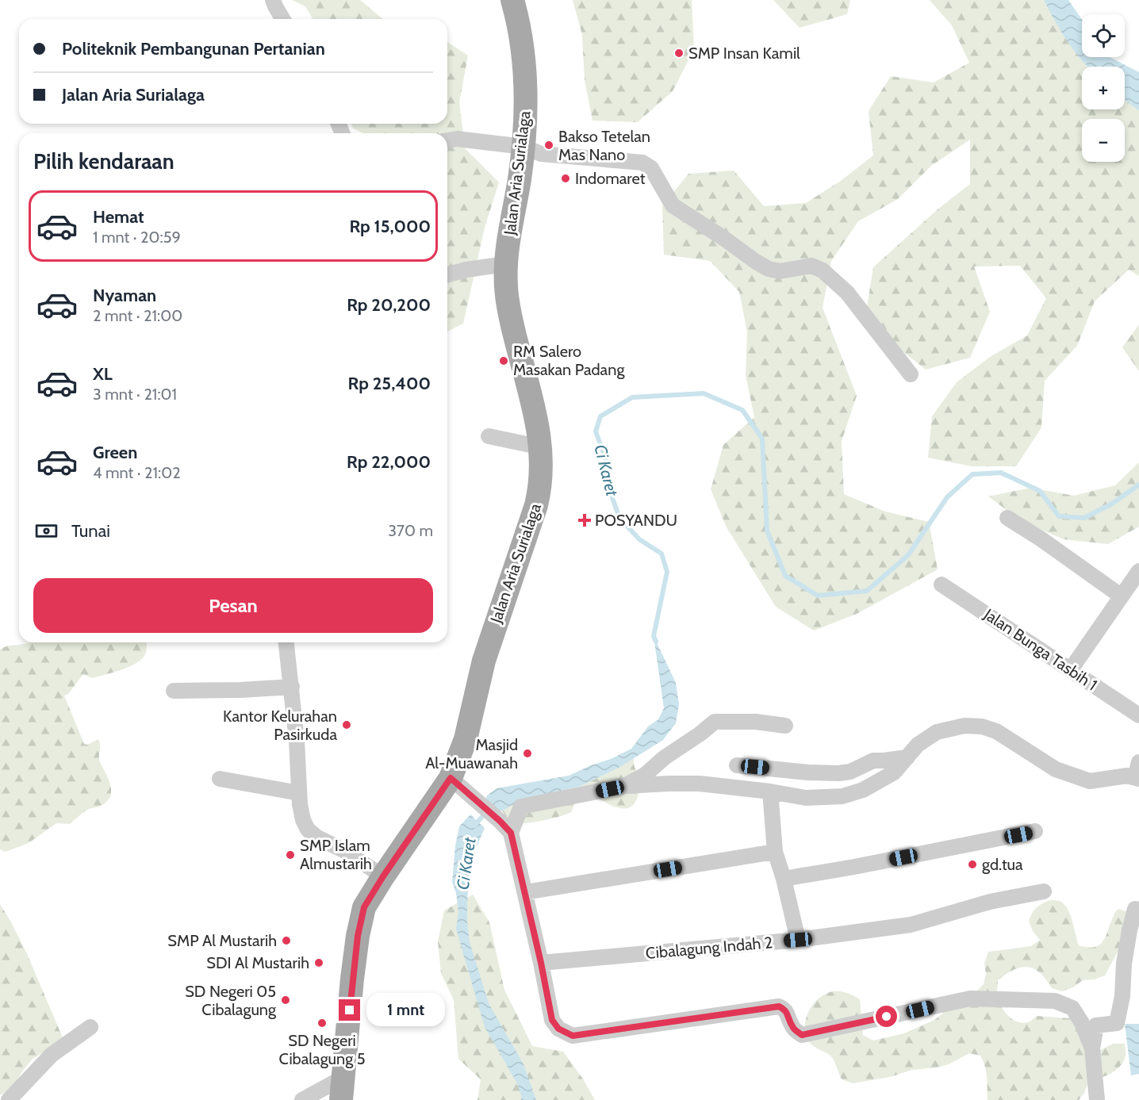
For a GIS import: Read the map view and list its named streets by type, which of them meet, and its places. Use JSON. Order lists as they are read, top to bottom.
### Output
{
  "streets": {
    "main road": ["Jalan Aria Surialaga"],
    "street": ["Jalan Bunga Tasbih 1", "Cibalagung Indah 2"]
  },
  "water": ["Ci Karet"],
  "places": {
    "other": [
      "SMP Insan Kamil",
      "Bakso Tetelan Mas Nano",
      "Indomaret",
      "RM Salero Masakan Padang",
      "Kantor Kelurahan Pasirkuda",
      "Masjid Al-Muawanah",
      "SMP Islam Almustarih",
      "gd.tua",
      "SMP Al Mustarih",
      "SDI Al Mustarih",
      "SD Negeri 05 Cibalagung",
      "SD Negeri Cibalagung 5"
    ],
    "health": ["POSYANDU"]
  },
  "page": {
    "map_buttons": ["+", "−"],
    "banner": ["Politeknik Pembangunan Pertanian", "Jalan Aria Surialaga"],
    "heading": "Pilih kendaraan",
    "list": [
      {
        "name": "Hemat",
        "note": "1 mnt · 20:59",
        "value": "Rp 15,000"
      },
      {
        "name": "Nyaman",
        "note": "2 mnt · 21:00",
        "value": "Rp 20,200"
      },
      {
        "name": "XL",
        "note": "3 mnt · 21:01",
        "value": "Rp 25,400"
      },
      {
        "name": "Green",
        "note": "4 mnt · 21:02",
        "value": "Rp 22,000"
      }
    ],
    "pay": ["Tunai", "370 m"],
    "buttons": "Pesan",
    "bubble": "1 mnt"
  }
}
